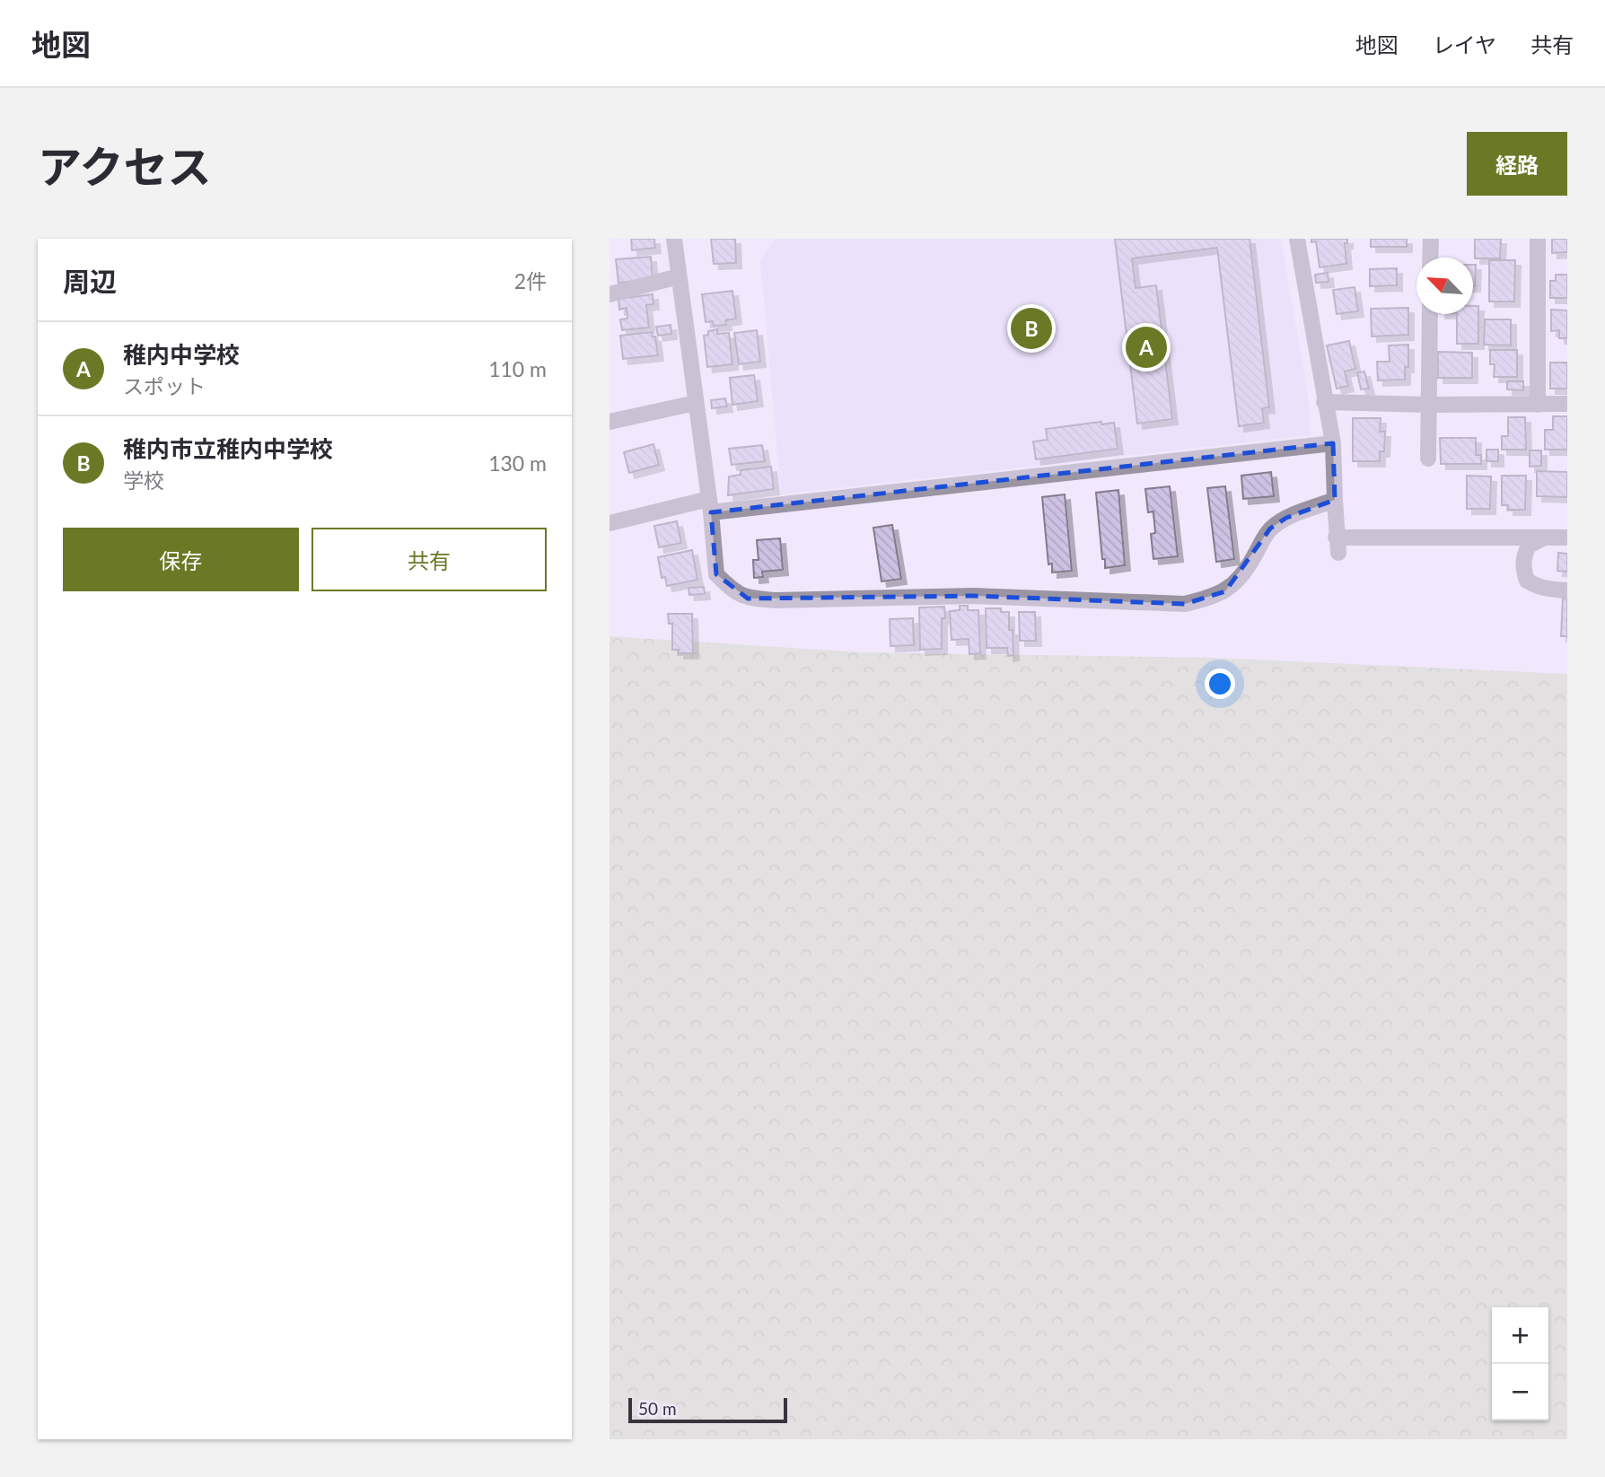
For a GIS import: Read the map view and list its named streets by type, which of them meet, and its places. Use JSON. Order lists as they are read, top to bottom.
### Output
{
  "scale_bar": "50 m",
  "north": "top left",
  "page": {
    "header": "地図",
    "nav": ["地図", "レイヤ", "共有"],
    "title": "アクセス",
    "buttons": [
      "経路",
      ["保存", "共有"]
    ],
    "heading": ["周辺", "2件"],
    "pins": ["B", "A"],
    "list": [
      {
        "mark": "A",
        "name": "稚内中学校",
        "note": "スポット",
        "value": "110 m"
      },
      {
        "mark": "B",
        "name": "稚内市立稚内中学校",
        "note": "学校",
        "value": "130 m"
      }
    ],
    "map_buttons": ["+", "−"],
    "scale": "50 m"
  }
}
